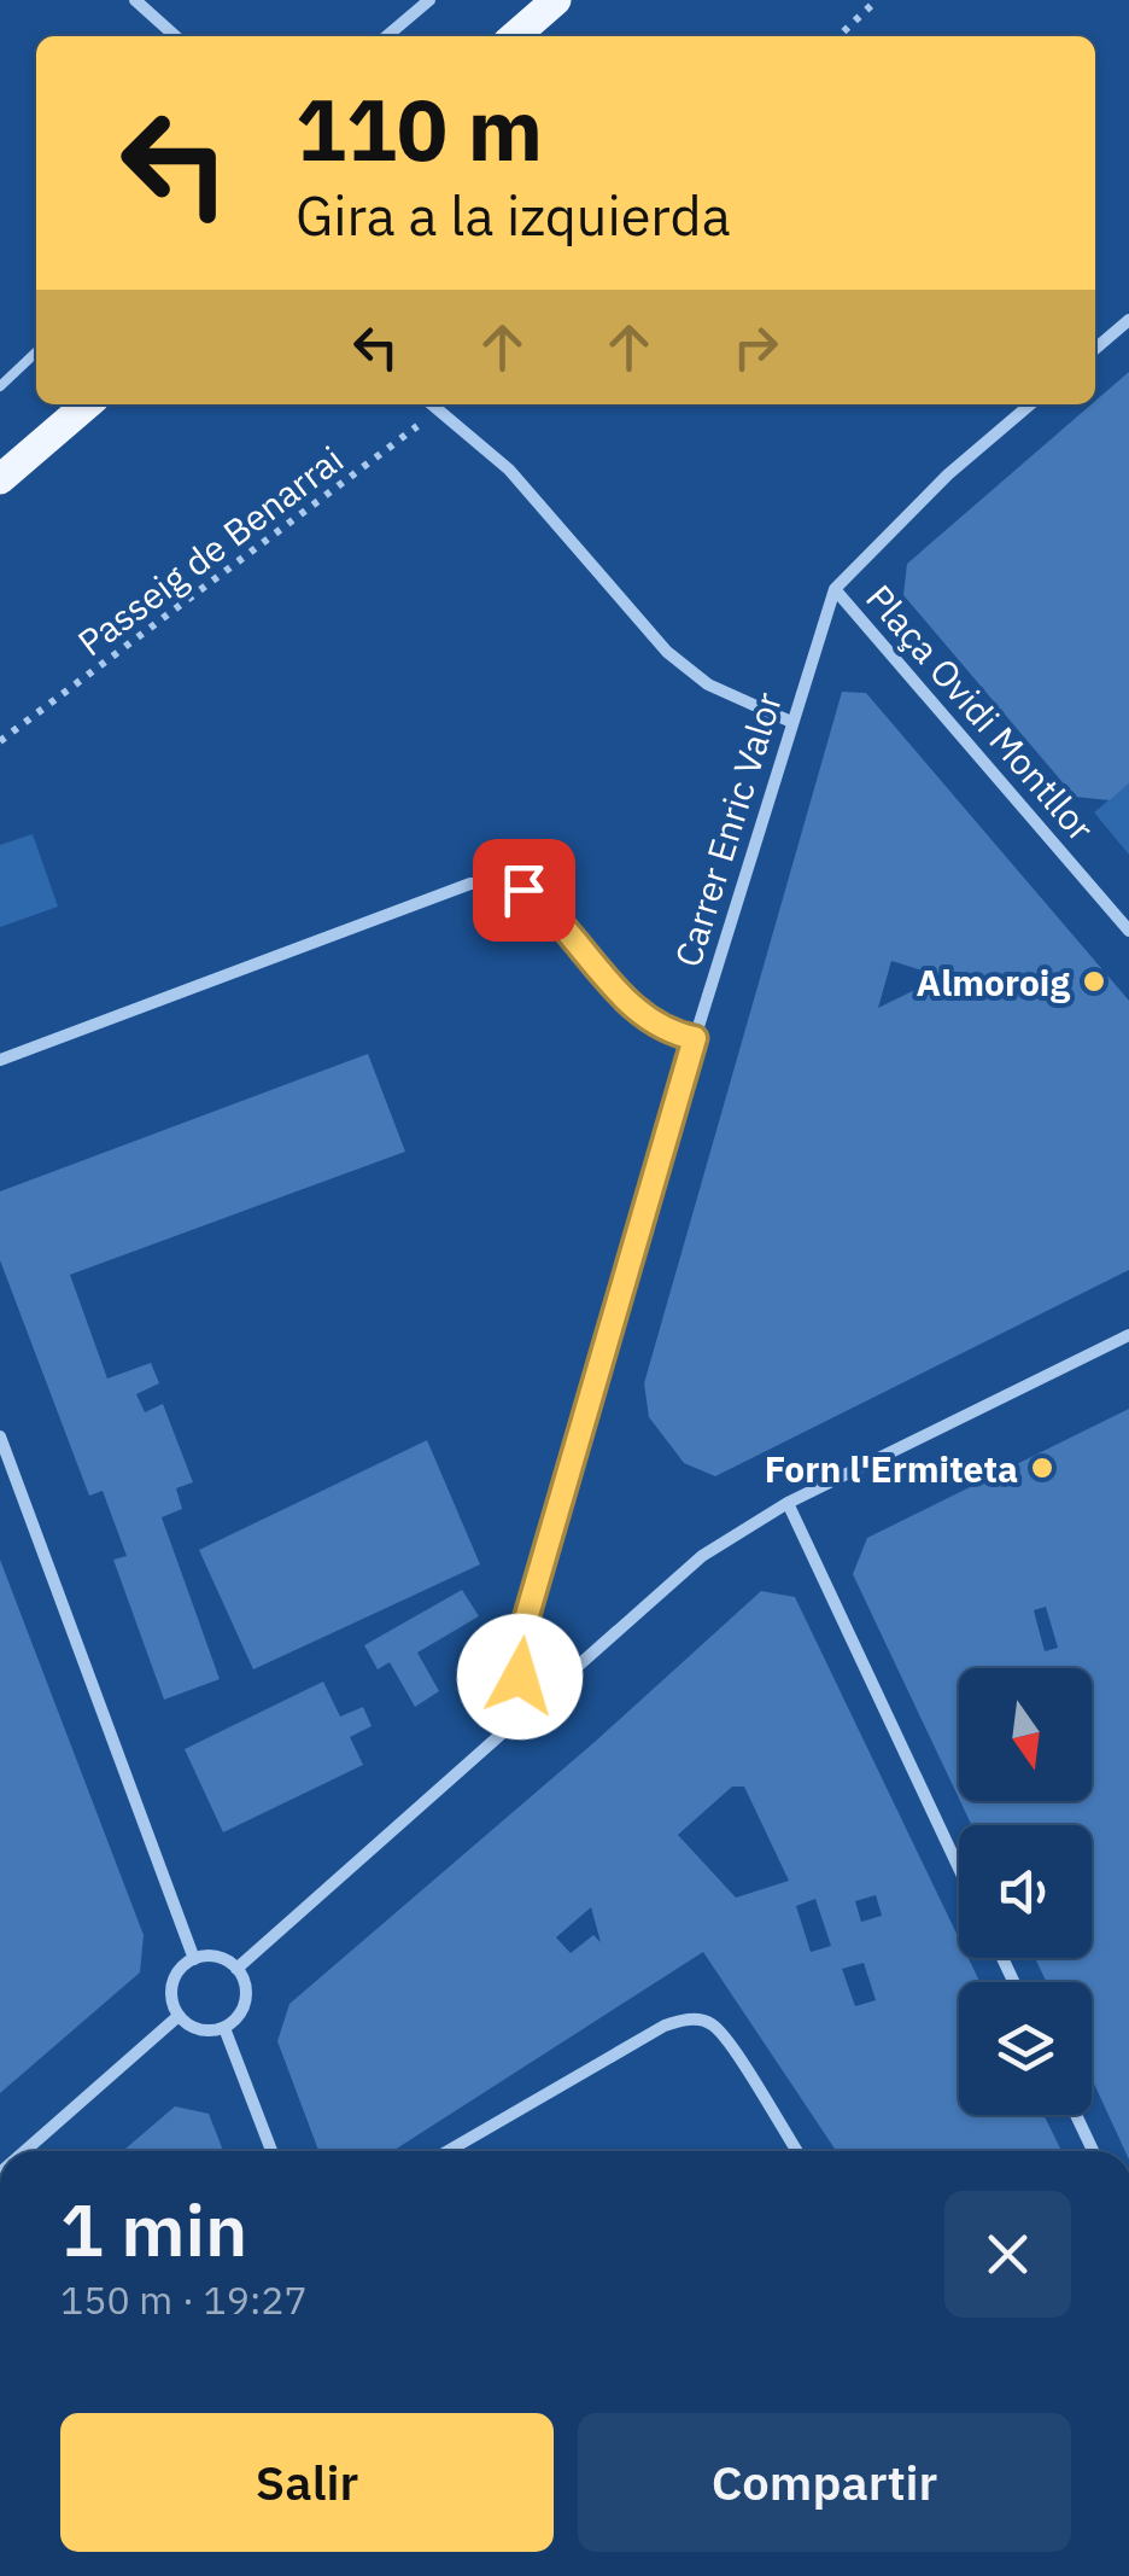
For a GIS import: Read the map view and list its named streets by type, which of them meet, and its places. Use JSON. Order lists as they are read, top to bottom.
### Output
{
  "streets": {
    "street": ["Plaça Ovidi Montllor", "Carrer Enric Valor"],
    "path": ["Passeig de Benarrai"]
  },
  "crossings": [
    ["Plaça Ovidi Montllor", "Carrer Enric Valor"]
  ],
  "places": ["Almoroig", "Forn l'Ermiteta"],
  "north": "bottom",
  "page": {
    "turn": ["110 m", "Gira a la izquierda"],
    "heading": ["1 min", "150 m · 19:27"],
    "buttons": ["Salir", "Compartir"]
  }
}
